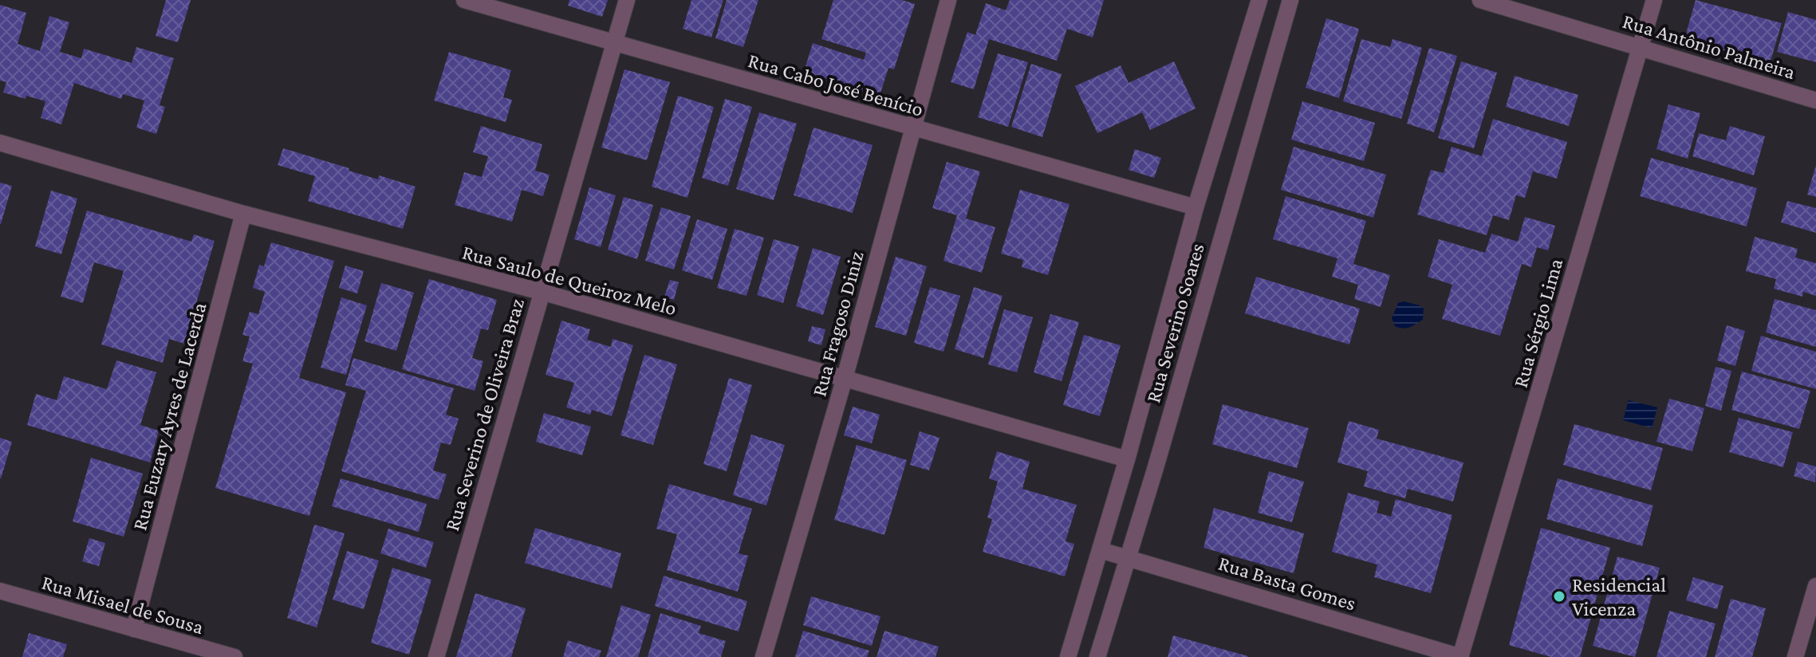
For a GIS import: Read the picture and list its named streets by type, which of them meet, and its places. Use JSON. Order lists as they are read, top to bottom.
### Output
{
  "streets": {
    "street": [
      "Rua Antônio Palmeira",
      "Rua Cabo José Benício",
      "Rua Saulo de Queiroz Melo",
      "Rua Severino Soares",
      "Rua Sérgio Lima",
      "Rua Fragoso Diniz",
      "Rua Severino de Oliveira Braz",
      "Rua Euzary Ayres de Lacerda",
      "Rua Basta Gomes",
      "Rua Misael de Sousa"
    ]
  },
  "crossings": [
    ["Rua Antônio Palmeira", "Rua Sérgio Lima"],
    ["Rua Cabo José Benício", "Rua Severino Soares"],
    ["Rua Cabo José Benício", "Rua Fragoso Diniz"],
    ["Rua Cabo José Benício", "Rua Severino de Oliveira Braz"],
    ["Rua Saulo de Queiroz Melo", "Rua Severino Soares"],
    ["Rua Saulo de Queiroz Melo", "Rua Fragoso Diniz"],
    ["Rua Saulo de Queiroz Melo", "Rua Severino de Oliveira Braz"],
    ["Rua Saulo de Queiroz Melo", "Rua Euzary Ayres de Lacerda"],
    ["Rua Severino Soares", "Rua Basta Gomes"],
    ["Rua Sérgio Lima", "Rua Basta Gomes"],
    ["Rua Euzary Ayres de Lacerda", "Rua Misael de Sousa"]
  ],
  "places": ["Residencial Vicenza"]
}
